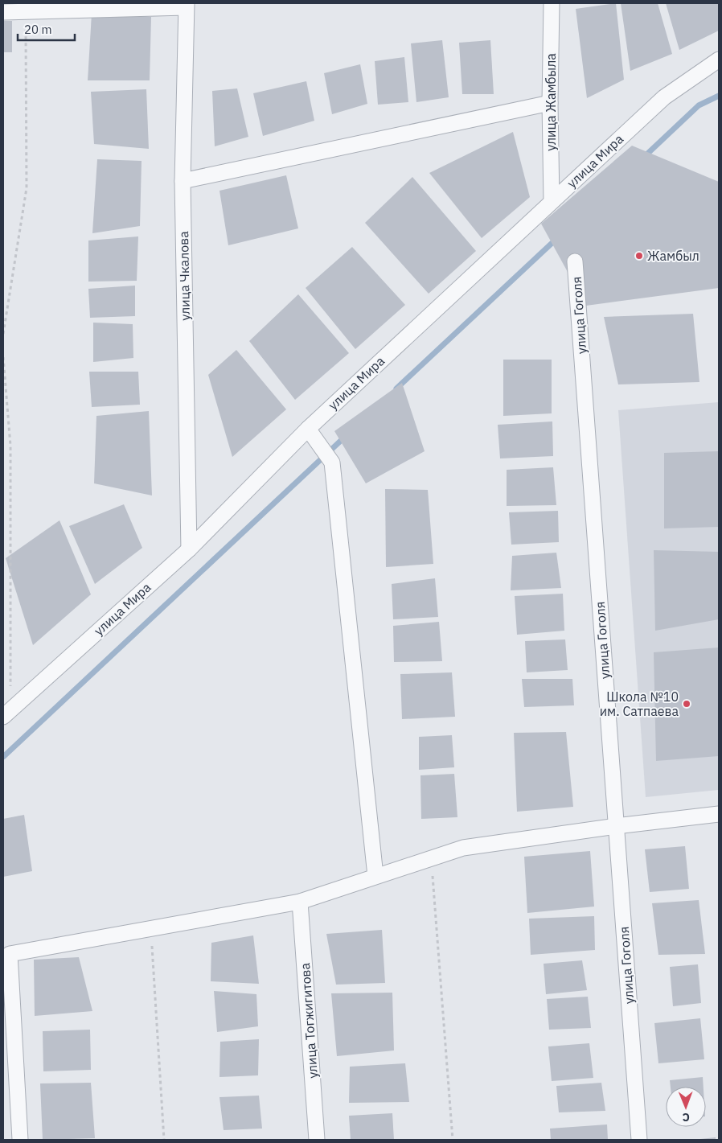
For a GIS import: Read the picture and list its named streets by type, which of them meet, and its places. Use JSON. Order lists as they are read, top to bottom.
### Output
{
  "streets": {
    "street": [
      "улица Жамбыла",
      "улица Мира",
      "улица Чкалова",
      "улица Гоголя",
      "улица Тогжигитова"
    ]
  },
  "crossings": [
    ["улица Жамбыла", "улица Мира"],
    ["улица Мира", "улица Чкалова"]
  ],
  "places": ["Жамбыл", "Школа №10 им. Сатпаева"],
  "scale_bar": "20 m",
  "north": "bottom"
}
